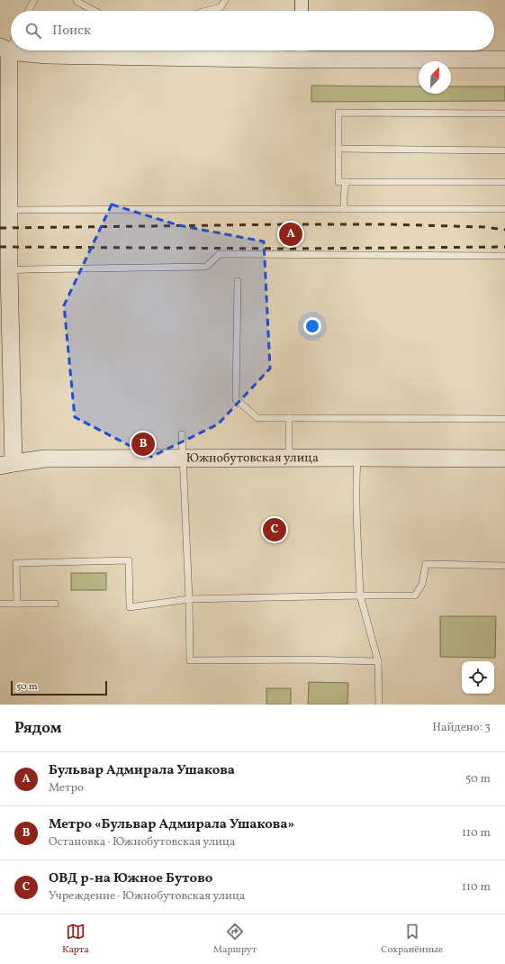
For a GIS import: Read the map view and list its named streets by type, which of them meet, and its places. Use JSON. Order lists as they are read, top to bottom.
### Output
{
  "streets": {
    "street": ["Южнобутовская улица"]
  },
  "scale_bar": "50 m",
  "north": "top right",
  "page": {
    "search": "Поиск",
    "pins": ["A", "B", "C"],
    "scale": "50 m",
    "heading": ["Рядом", "Найдено: 3"],
    "list": [
      {
        "mark": "A",
        "name": "Бульвар Адмирала Ушакова",
        "note": "Метро",
        "value": "50 m"
      },
      {
        "mark": "B",
        "name": "Метро «Бульвар Адмирала Ушакова»",
        "note": "Остановка · Южнобутовская улица",
        "value": "110 m"
      },
      {
        "mark": "C",
        "name": "ОВД р-на Южное Бутово",
        "note": "Учреждение · Южнобутовская улица",
        "value": "110 m"
      }
    ],
    "nav": ["Карта", "Маршрут", "Сохранённые"]
  }
}
